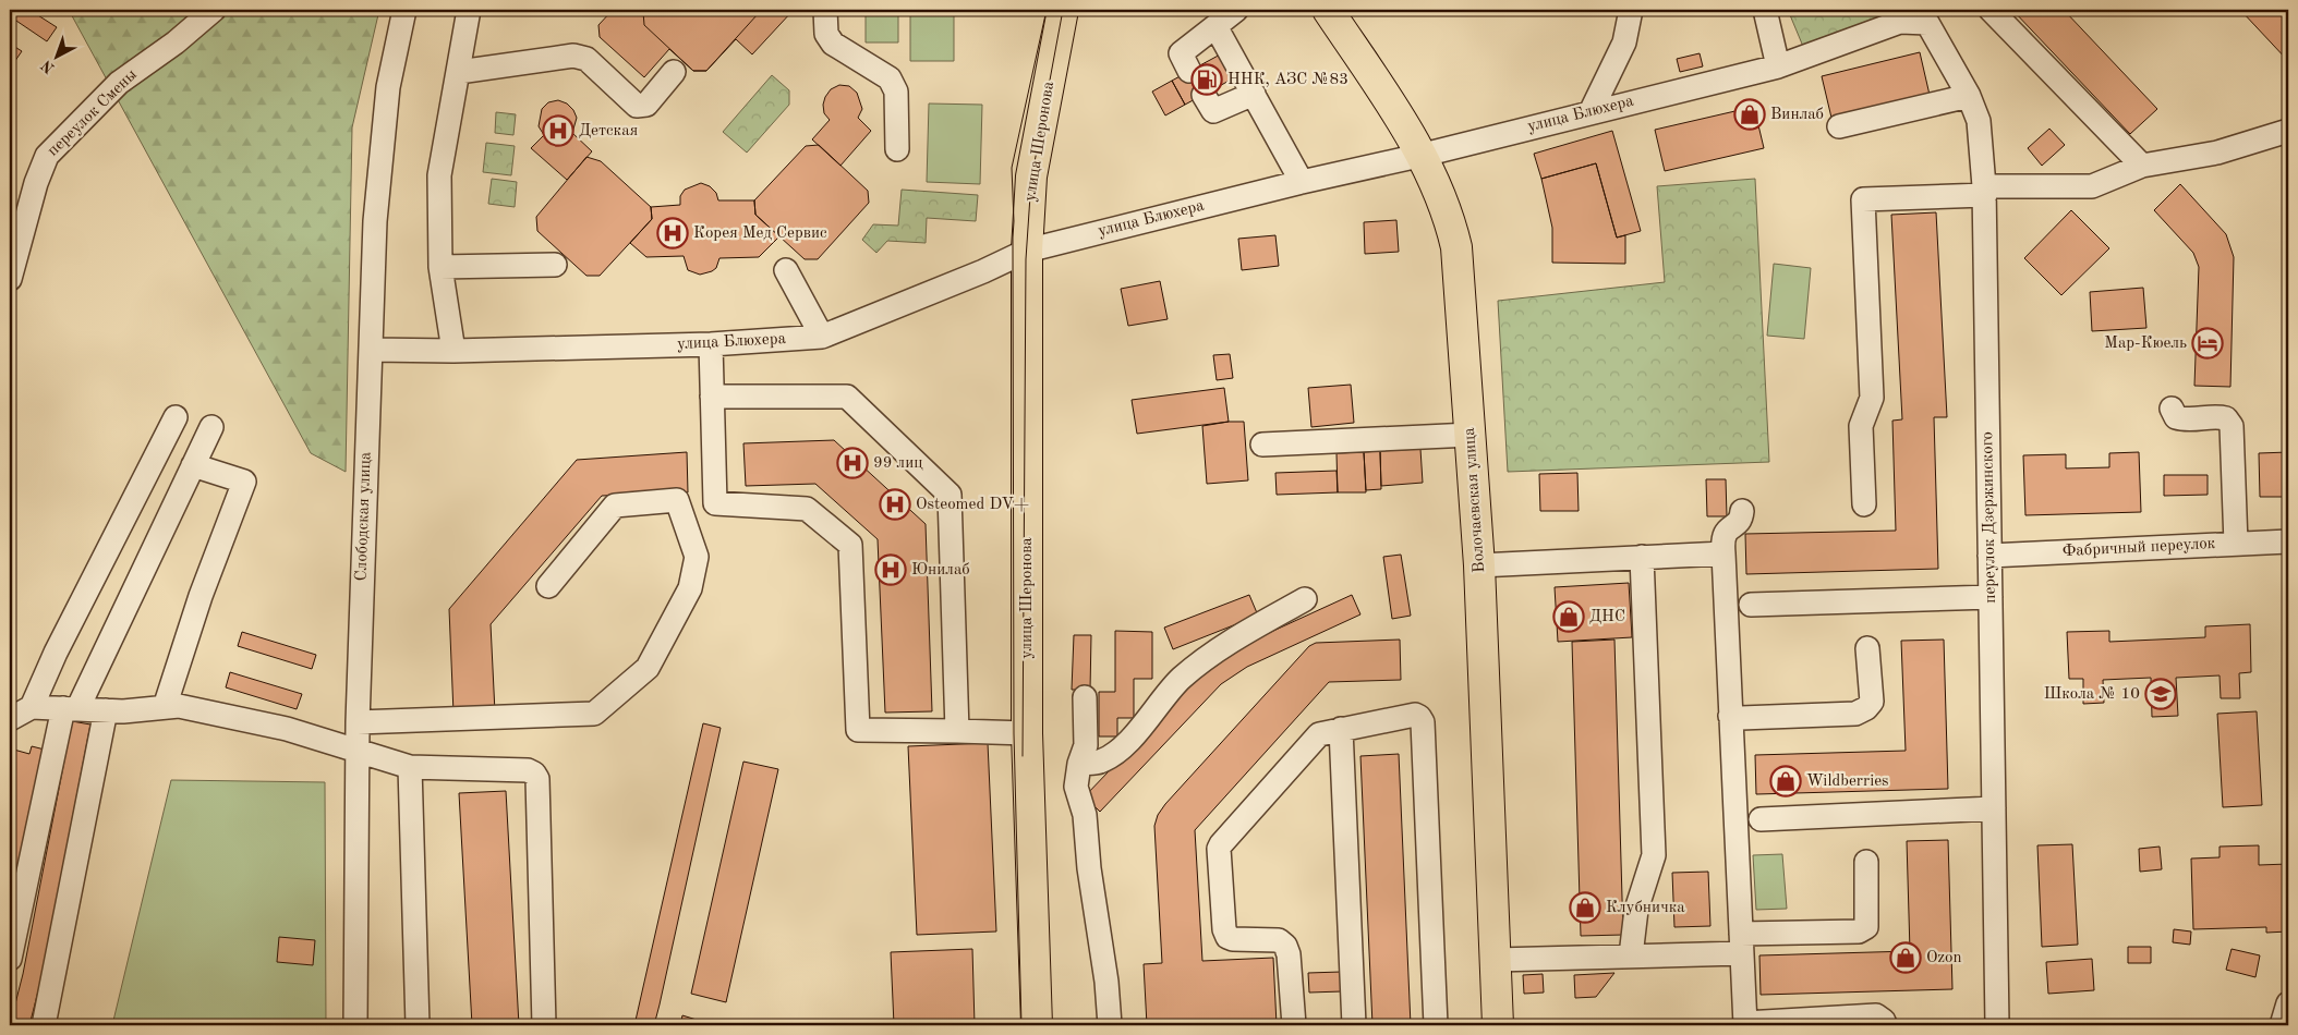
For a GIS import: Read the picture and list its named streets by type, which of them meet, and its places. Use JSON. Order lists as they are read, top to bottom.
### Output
{
  "streets": {
    "main road": ["улица Шеронова", "Волочаевская улица"],
    "street": [
      "переулок Смены",
      "улица Блюхера",
      "Слободская улица",
      "переулок Дзержинского",
      "Фабричный переулок"
    ]
  },
  "crossings": [
    ["улица Блюхера", "улица Шеронова"],
    ["улица Блюхера", "Волочаевская улица"],
    ["улица Блюхера", "Слободская улица"],
    ["улица Блюхера", "переулок Дзержинского"],
    ["переулок Дзержинского", "Фабричный переулок"]
  ],
  "places": {
    "fuel station": ["ННК, АЗС №83"],
    "shop": [
      "Винлаб",
      "ДНС",
      "Wildberries",
      "Клубничка",
      "Ozon"
    ],
    "hospital": [
      "Детская",
      "Корея Мед Сервис",
      "99 лиц",
      "Osteomed DV+",
      "Юнилаб"
    ],
    "hotel": ["Мар-Кюель"],
    "school or university": ["Школа № 10"]
  },
  "north": "bottom left"
}
